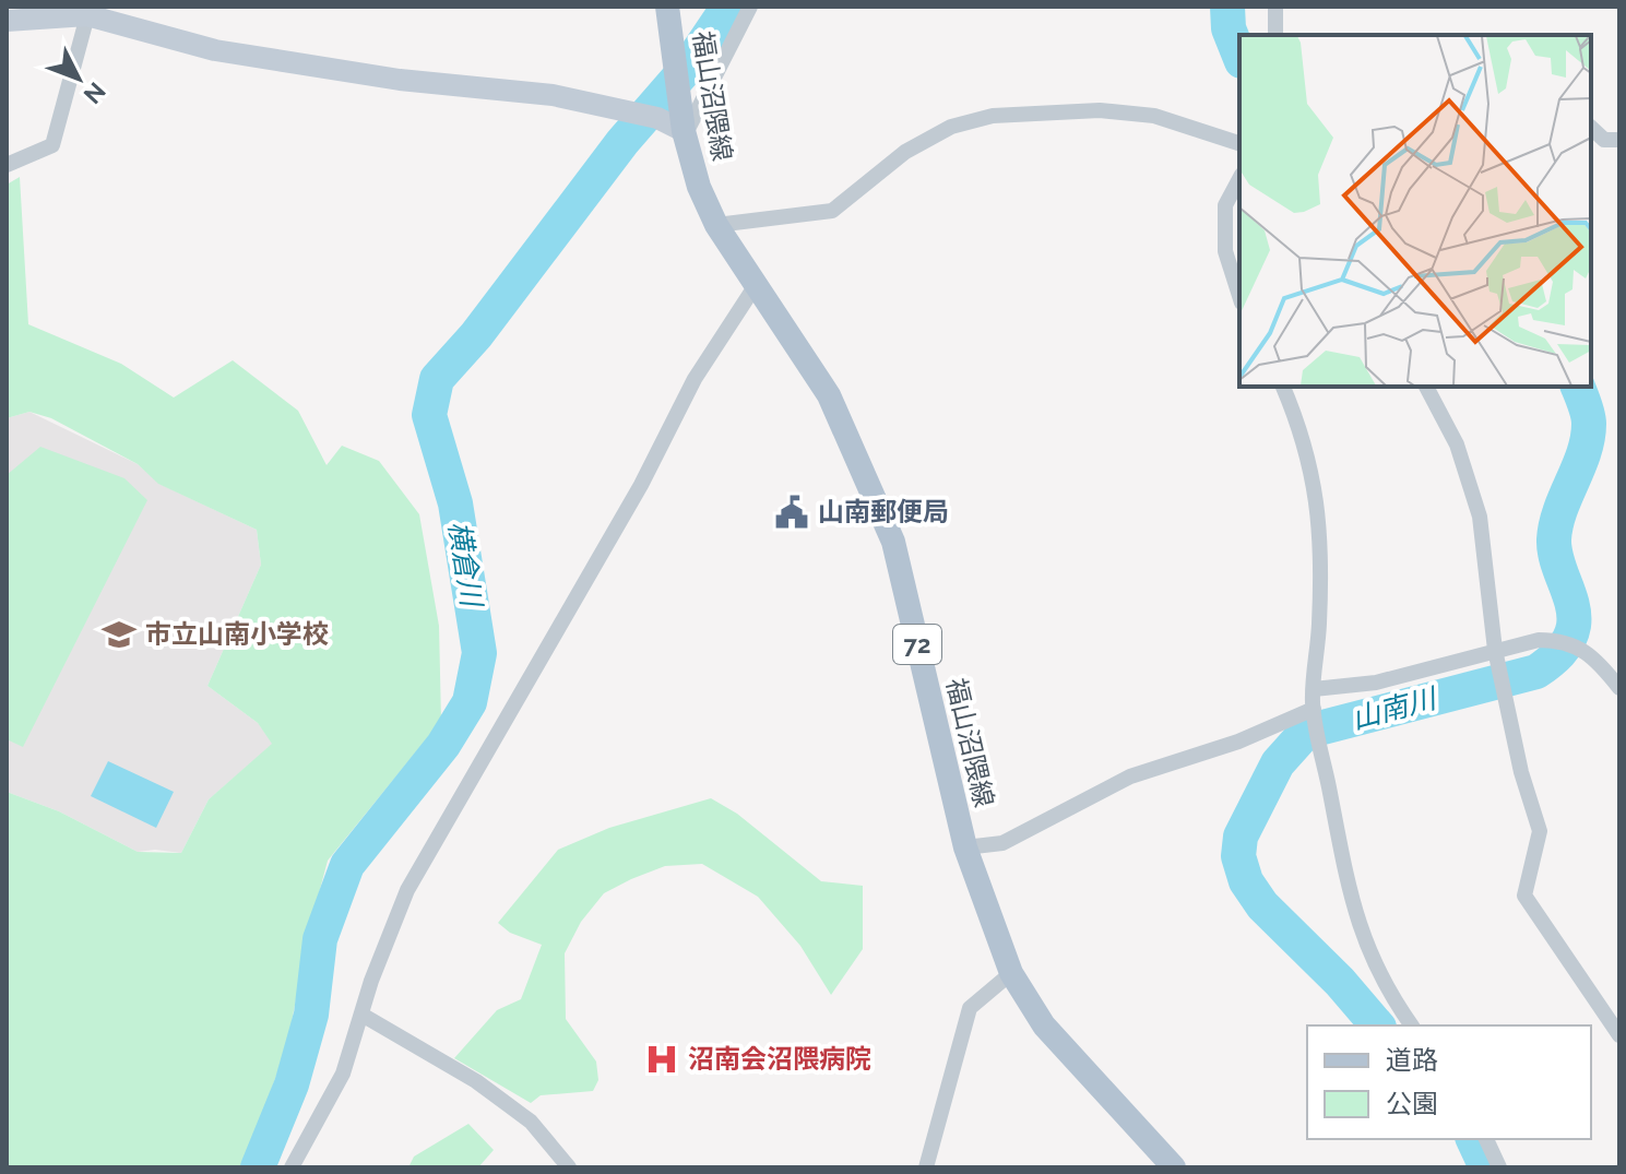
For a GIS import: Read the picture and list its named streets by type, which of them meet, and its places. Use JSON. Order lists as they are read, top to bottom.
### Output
{
  "streets": {
    "main road": ["福山沼隈線", "72"]
  },
  "water": ["横倉川", "山南川"],
  "places": {
    "public building": ["山南郵便局"],
    "school or university": ["市立山南小学校"],
    "hospital": ["沼南会沼隈病院"]
  },
  "legend": ["道路", "公園"],
  "north": "bottom right"
}
